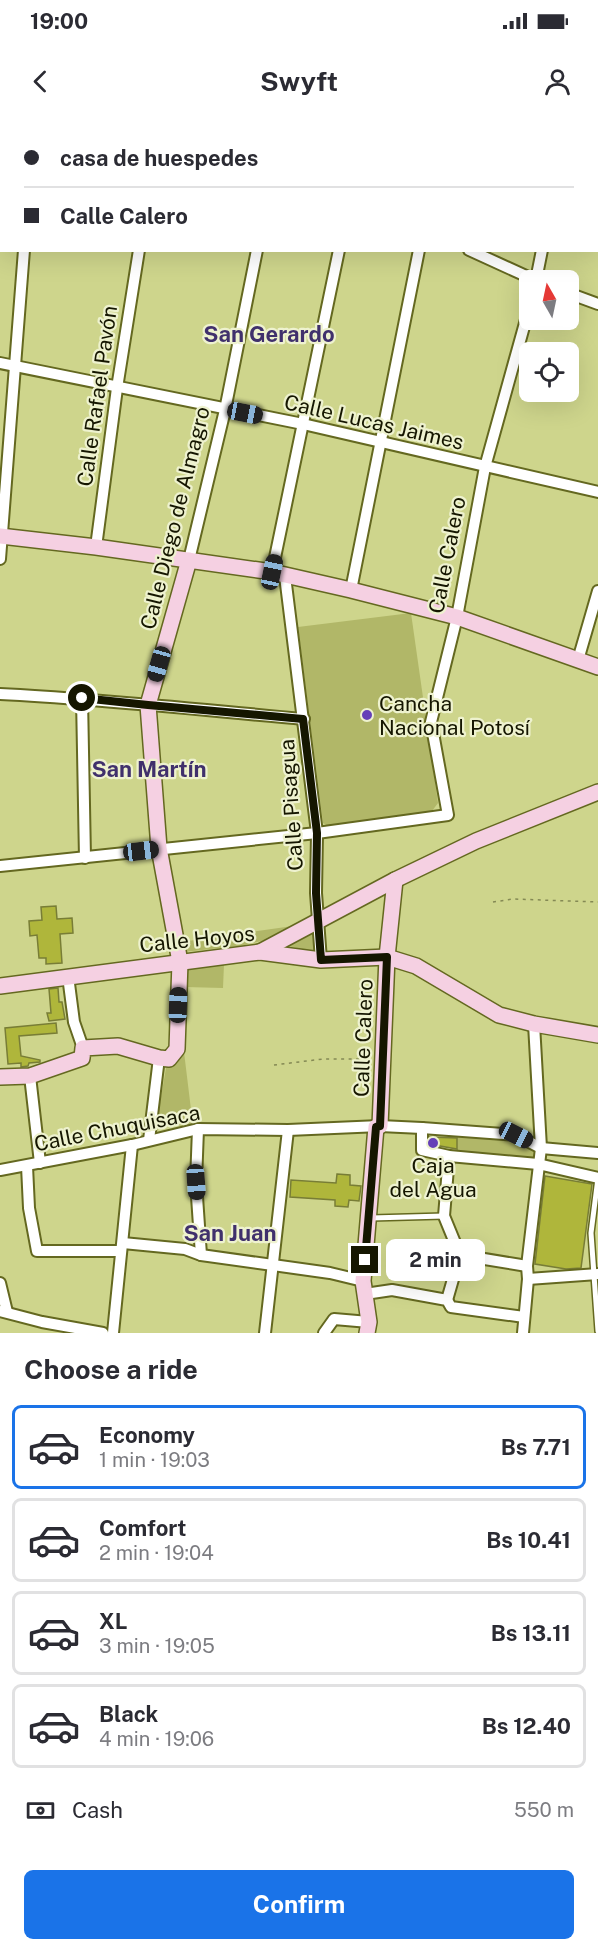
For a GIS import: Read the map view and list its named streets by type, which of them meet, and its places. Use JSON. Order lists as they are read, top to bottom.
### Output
{
  "streets": {
    "main road": ["Calle Diego de Almagro", "Calle Calero", "Calle Hoyos"],
    "street": [
      "Calle Rafael Pavón",
      "Calle Lucas Jaimes",
      "Calle Pisagua",
      "Calle Chuquisaca"
    ]
  },
  "crossings": [
    ["Calle Rafael Pavón", "Calle Lucas Jaimes"],
    ["Calle Lucas Jaimes", "Calle Diego de Almagro"],
    ["Calle Lucas Jaimes", "Calle Calero"],
    ["Calle Lucas Jaimes", "Calle Pisagua"],
    ["Calle Diego de Almagro", "Calle Hoyos"],
    ["Calle Calero", "Calle Pisagua"],
    ["Calle Calero", "Calle Hoyos"],
    ["Calle Calero", "Calle Chuquisaca"],
    ["Calle Pisagua", "Calle Hoyos"]
  ],
  "districts": ["San Gerardo", "San Martín", "San Juan"],
  "places": ["Cancha Nacional Potosí", "Caja del Agua"],
  "north": "top",
  "page": {
    "status": "19:00",
    "header": "Swyft",
    "banner": ["casa de huespedes", "Calle Calero"],
    "bubble": "2 min",
    "heading": "Choose a ride",
    "list": [
      {
        "name": "Economy",
        "note": "1 min · 19:03",
        "value": "Bs 7.71"
      },
      {
        "name": "Comfort",
        "note": "2 min · 19:04",
        "value": "Bs 10.41"
      },
      {
        "name": "XL",
        "note": "3 min · 19:05",
        "value": "Bs 13.11"
      },
      {
        "name": "Black",
        "note": "4 min · 19:06",
        "value": "Bs 12.40"
      }
    ],
    "pay": ["Cash", "550 m"],
    "buttons": "Confirm"
  }
}
